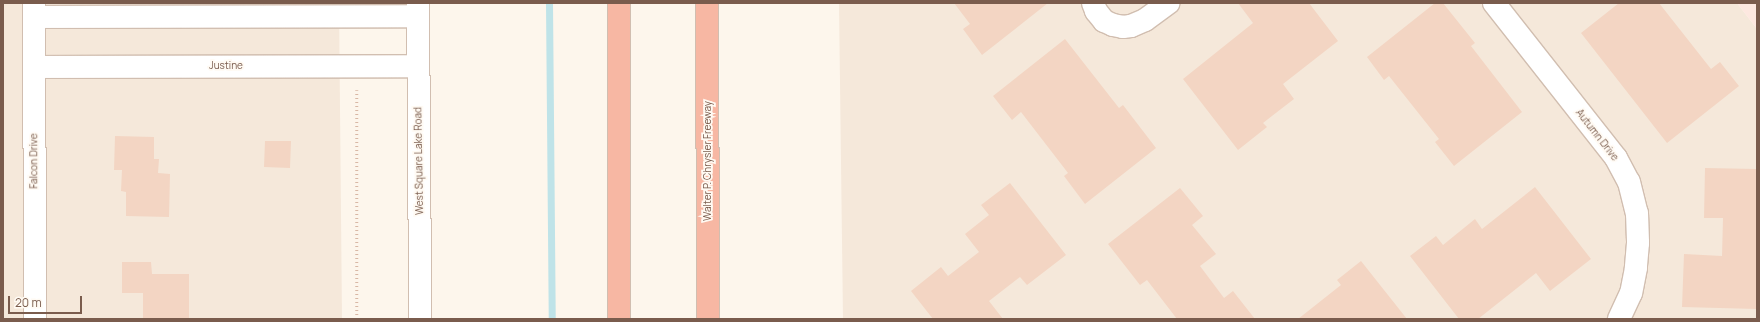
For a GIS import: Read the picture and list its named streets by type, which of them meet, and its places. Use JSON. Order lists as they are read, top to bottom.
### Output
{
  "streets": {
    "highway": ["Walter P. Chrysler Freeway"],
    "street": [
      "Justine",
      "Autumn Drive",
      "Falcon Drive",
      "West Square Lake Road"
    ]
  },
  "crossings": [
    ["Justine", "Falcon Drive"],
    ["Justine", "West Square Lake Road"]
  ],
  "scale_bar": "20 m"
}
